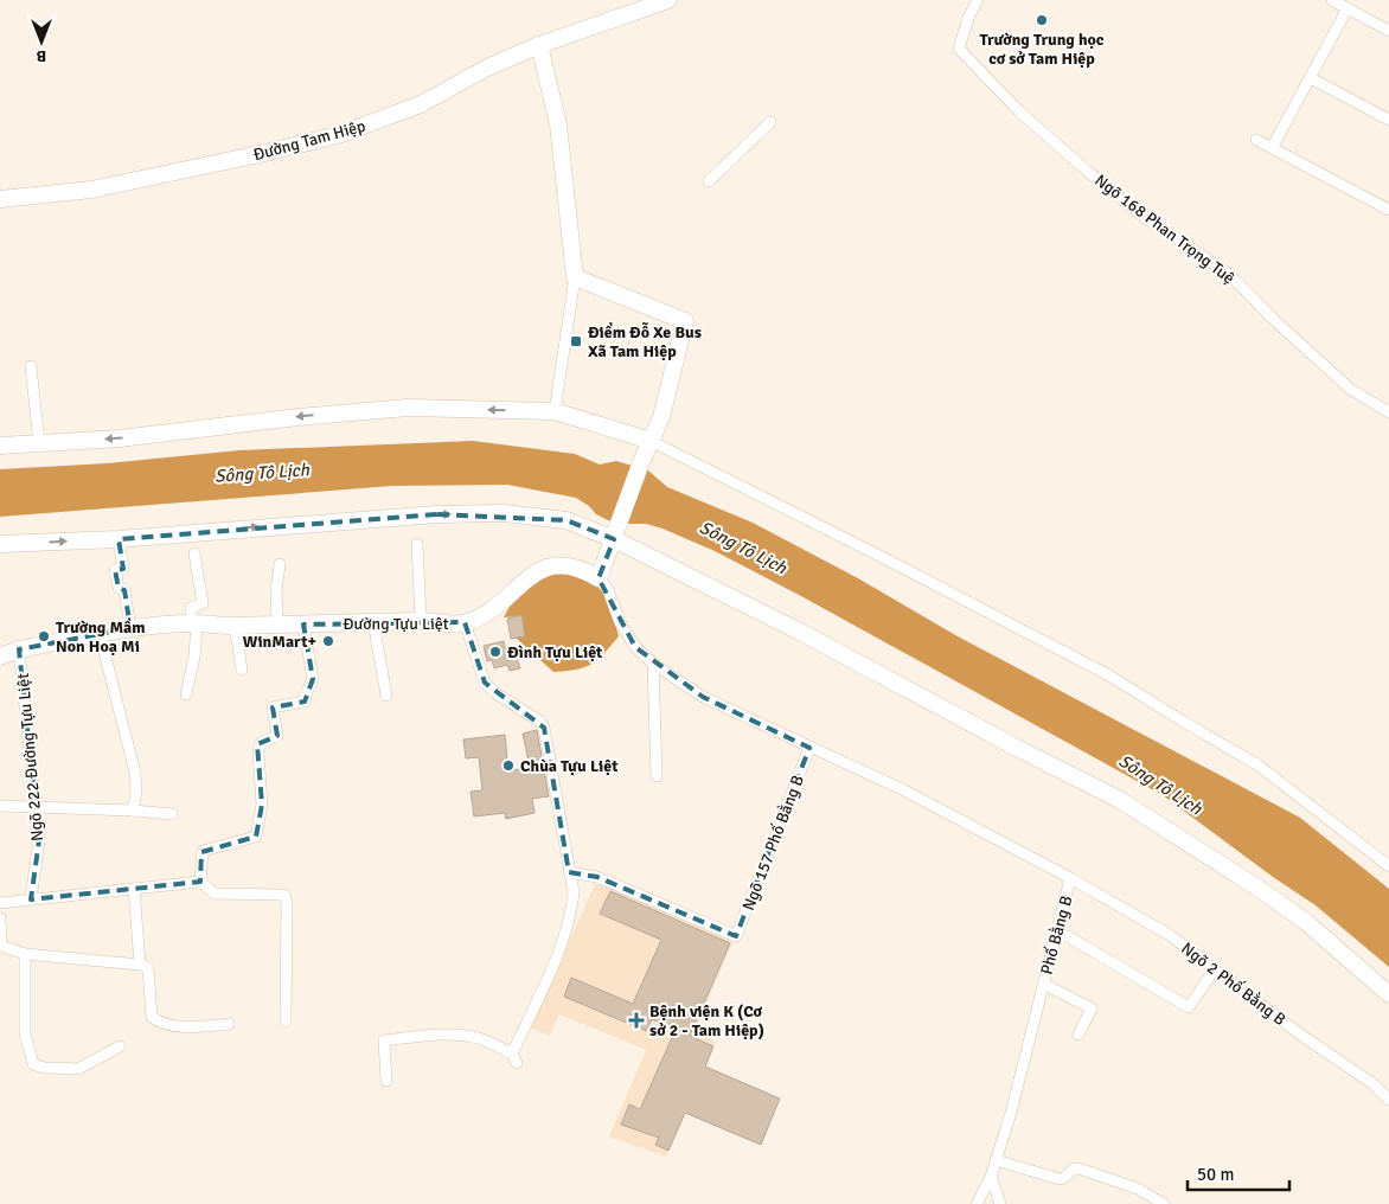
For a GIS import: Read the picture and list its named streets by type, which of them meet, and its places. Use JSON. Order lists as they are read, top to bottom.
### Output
{
  "streets": {
    "street": [
      "Đường Tam Hiệp",
      "Ngõ 168 Phan Trọng Tuệ",
      "Đường Tựu Liệt",
      "Ngõ 222 Đường Tựu Liệt",
      "Ngõ 157 Phố Bằng B",
      "Phố Bằng B",
      "Ngõ 2 Phố Bằng B"
    ]
  },
  "crossings": [
    ["Đường Tựu Liệt", "Ngõ 222 Đường Tựu Liệt"],
    ["Ngõ 157 Phố Bằng B", "Phố Bằng B"],
    ["Phố Bằng B", "Ngõ 2 Phố Bằng B"]
  ],
  "water": ["Sông Tô Lịch"],
  "places": {
    "other": [
      "Trường Trung học cơ sở Tam Hiệp",
      "Trường Mầm Non Hoạ Mi",
      "WinMart+",
      "Đình Tựu Liệt",
      "Chùa Tựu Liệt"
    ],
    "transit": ["Điểm Đỗ Xe Bus Xã Tam Hiệp"],
    "health": ["Bệnh viện K (Cơ sở 2 - Tam Hiệp)"]
  },
  "scale_bar": "50 m",
  "north": "bottom"
}
